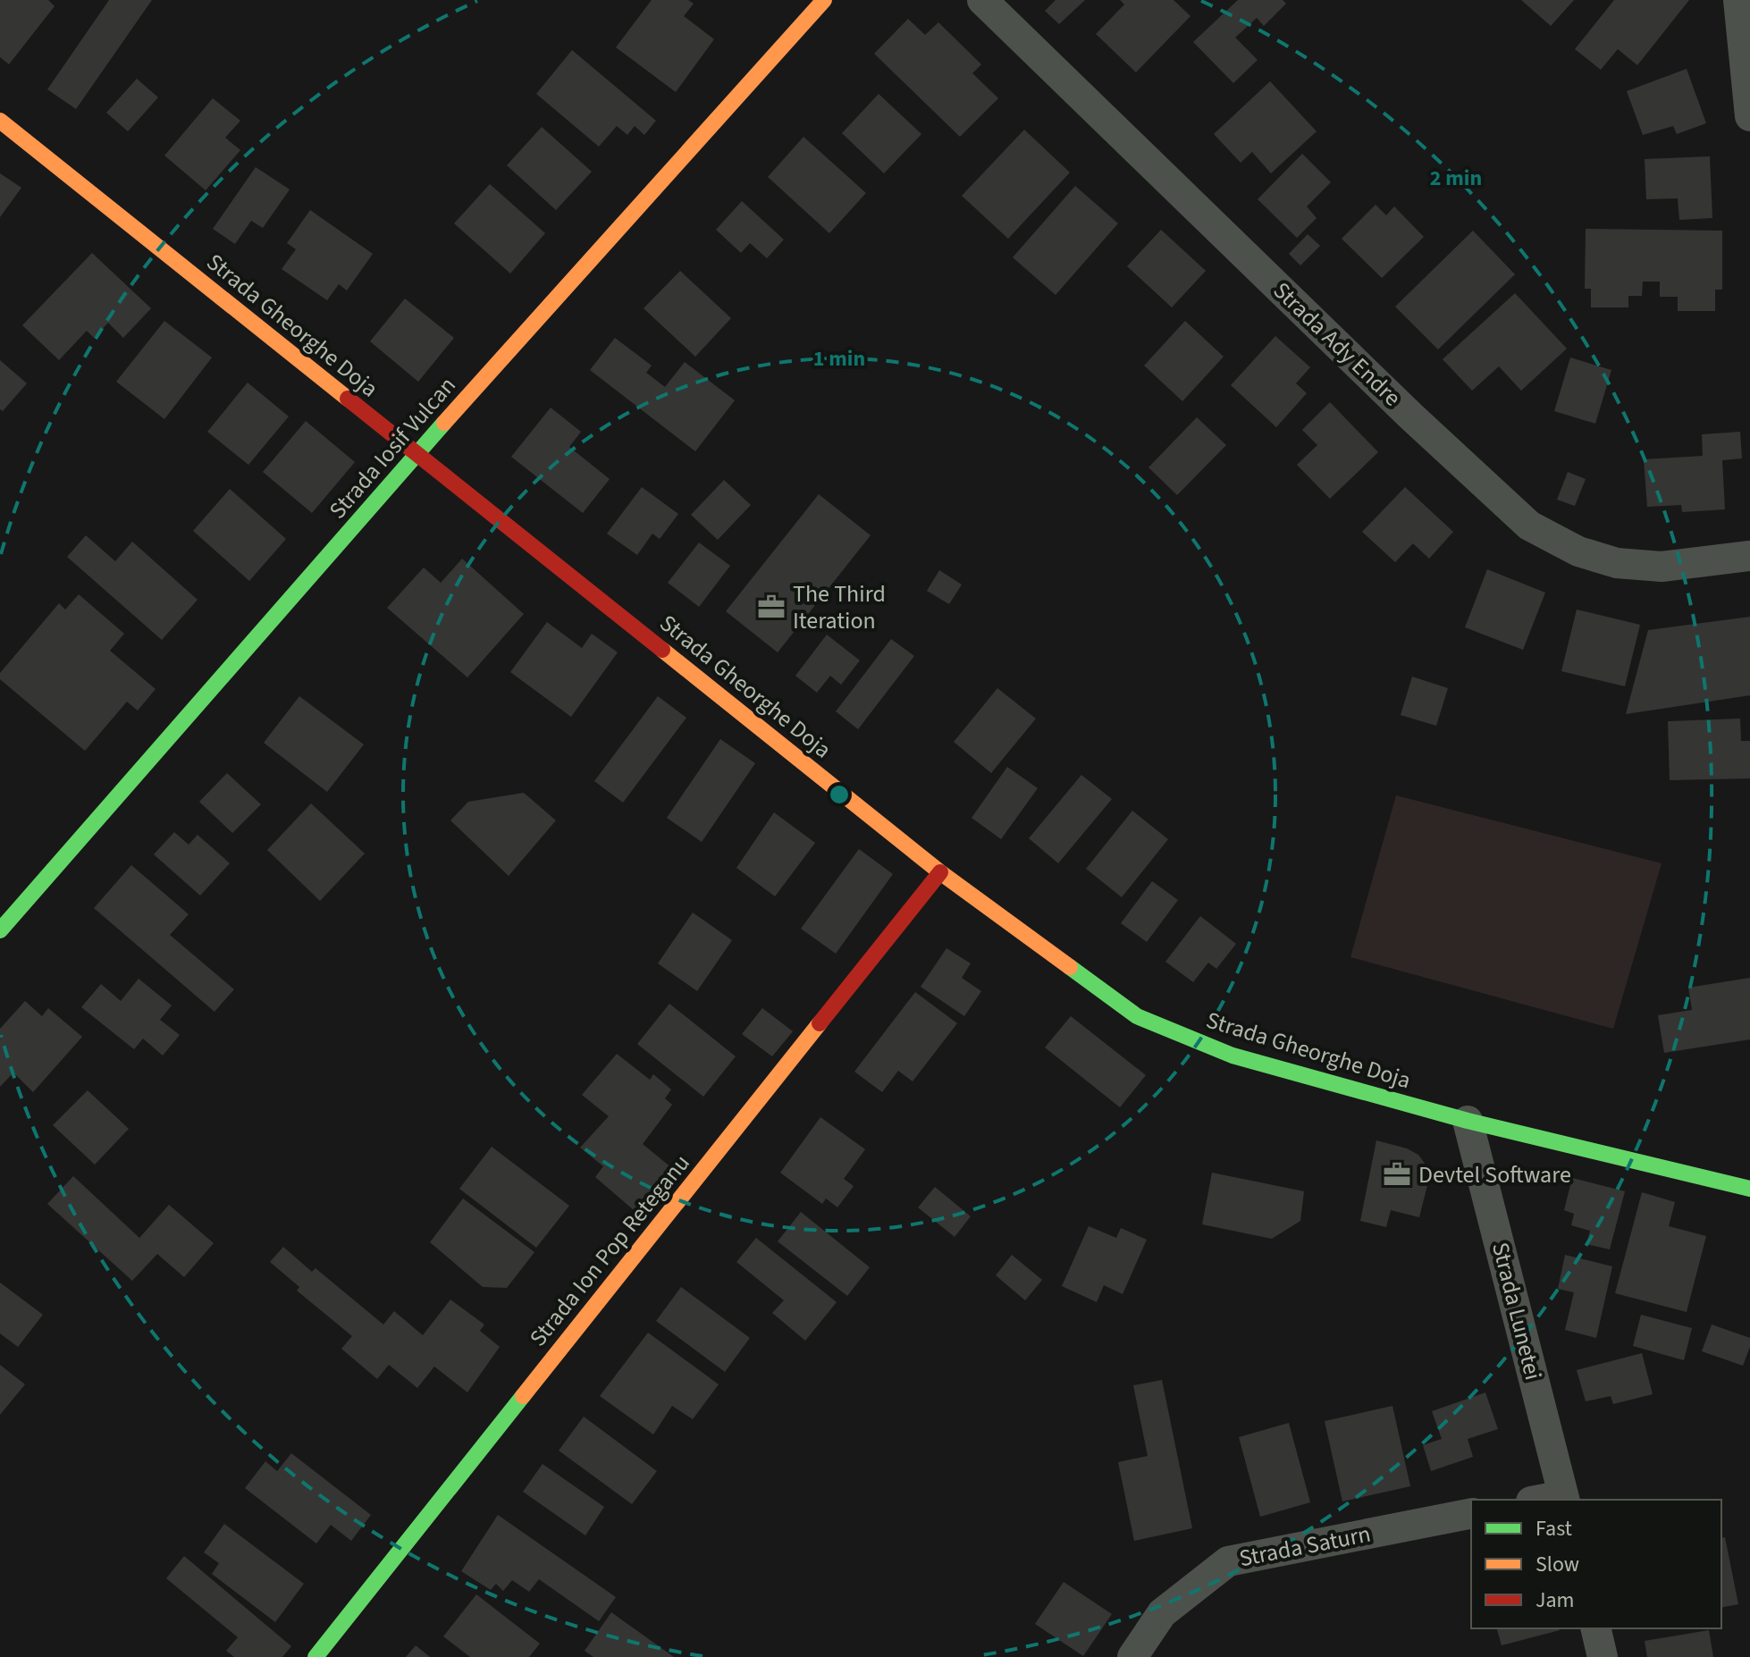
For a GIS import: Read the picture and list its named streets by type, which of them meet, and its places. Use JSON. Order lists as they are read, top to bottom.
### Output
{
  "streets": {
    "street": [
      "Strada Gheorghe Doja",
      "Strada Ady Endre",
      "Strada Iosif Vulcan",
      "Strada Ion Pop Reteganu",
      "Strada Lunetei",
      "Strada Saturn"
    ]
  },
  "crossings": [
    ["Strada Gheorghe Doja", "Strada Iosif Vulcan"],
    ["Strada Gheorghe Doja", "Strada Ion Pop Reteganu"],
    ["Strada Gheorghe Doja", "Strada Lunetei"]
  ],
  "places": {
    "office": ["The Third Iteration", "Devtel Software"]
  },
  "legend": ["Fast", "Slow", "Jam"],
  "rings": ["2 min", "1 min"]
}
